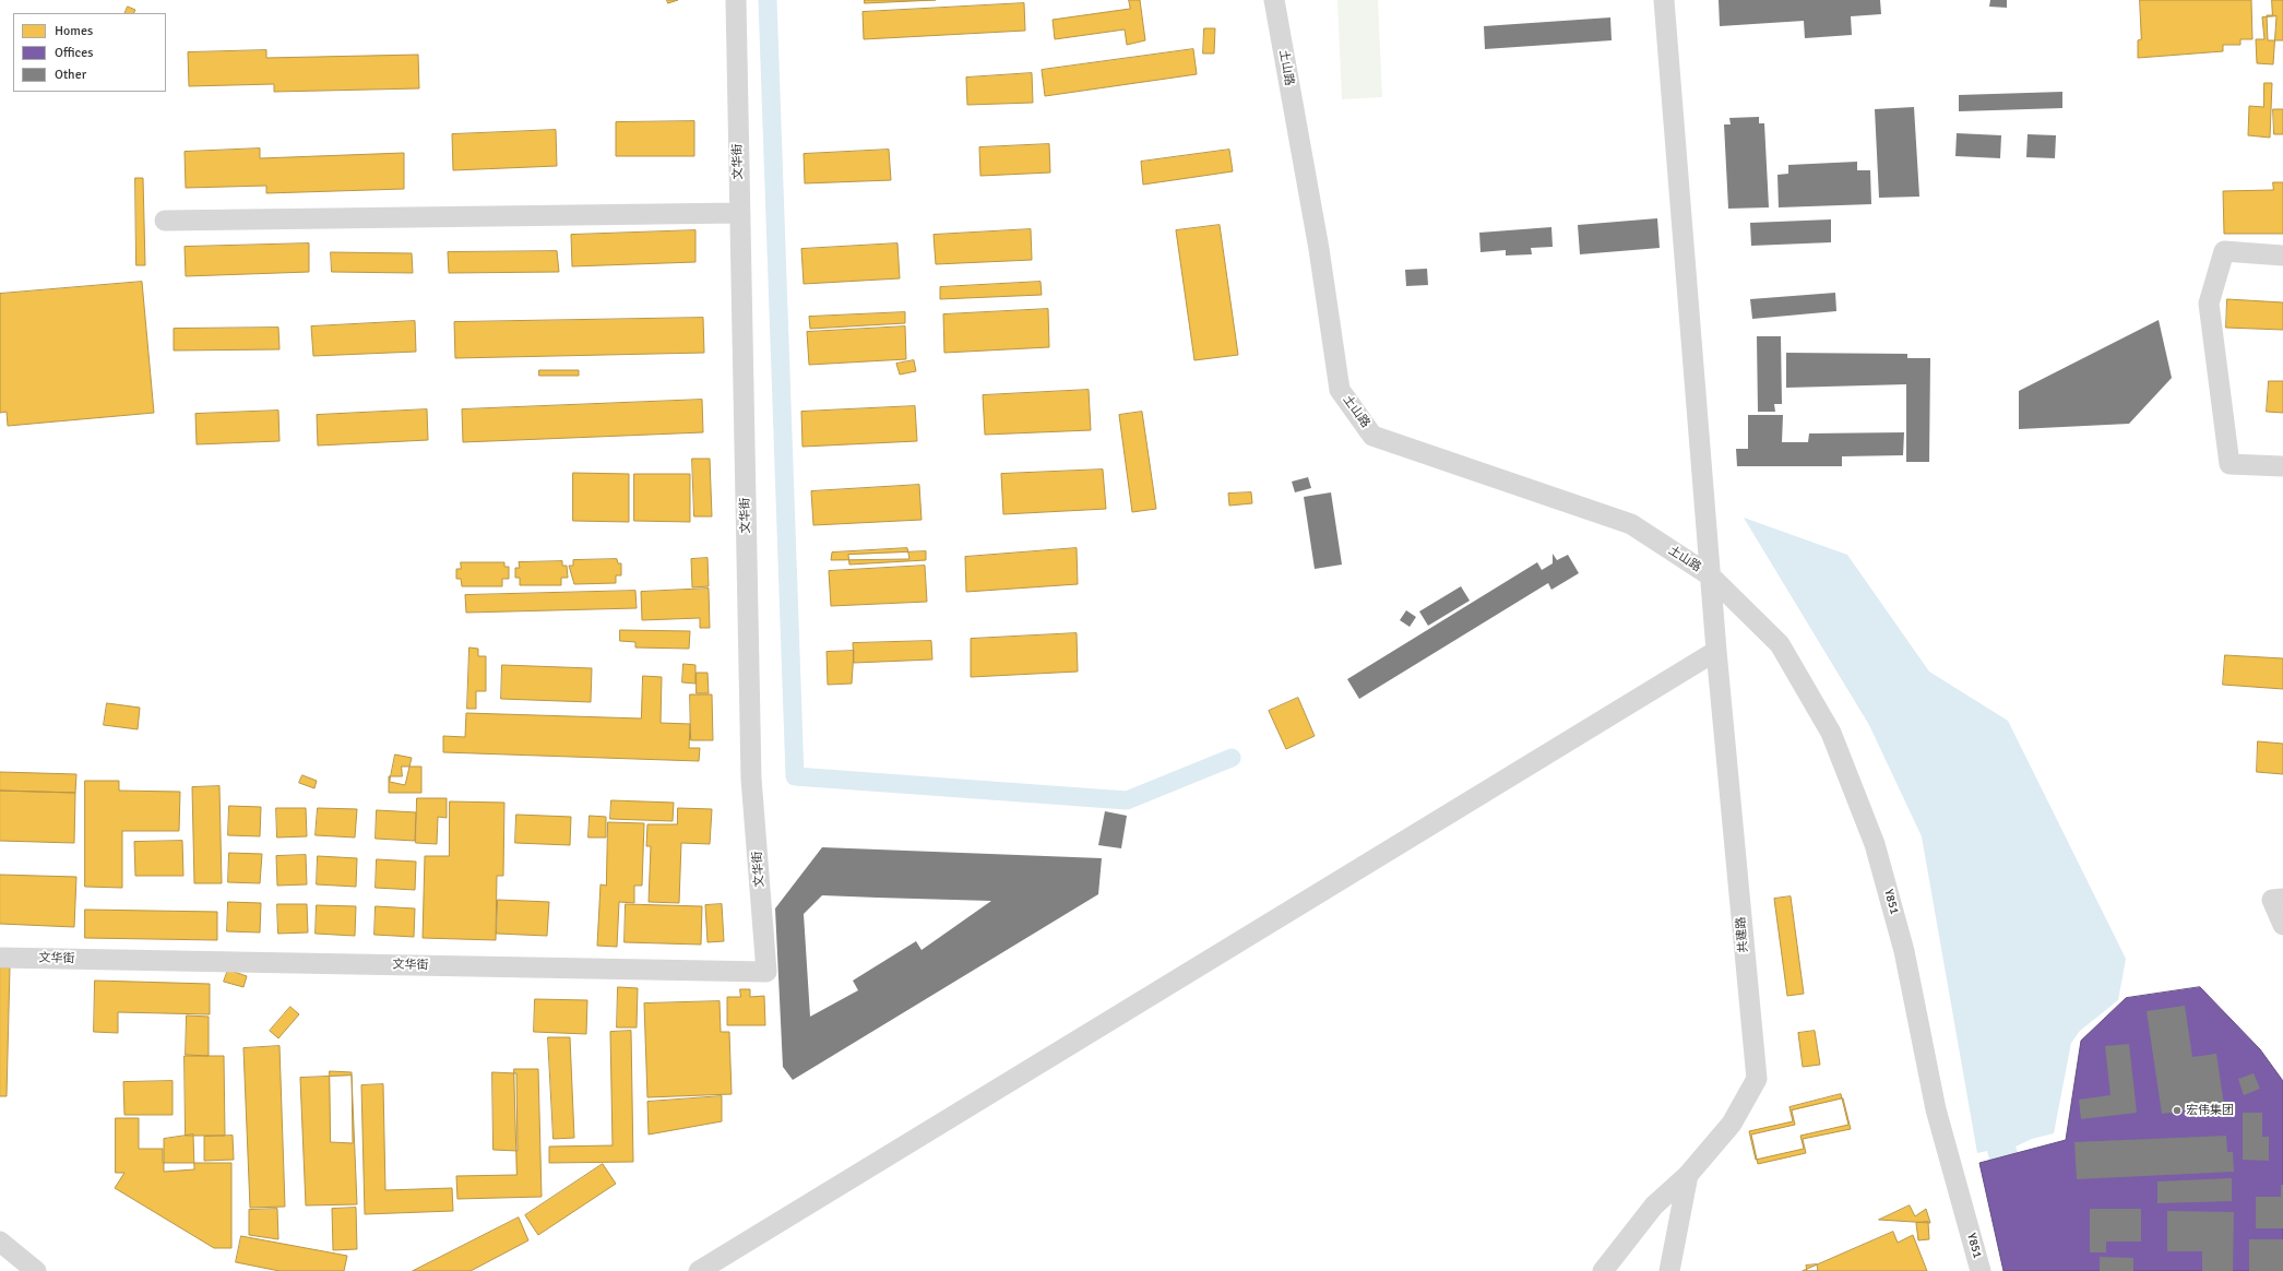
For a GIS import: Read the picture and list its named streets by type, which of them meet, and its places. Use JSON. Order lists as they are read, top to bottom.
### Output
{
  "streets": {
    "street": [
      "土山路",
      "文华街",
      "Y851",
      "共建路"
    ]
  },
  "crossings": [
    ["土山路", "Y851"],
    ["土山路", "共建路"],
    ["Y851", "共建路"]
  ],
  "places": ["宏伟集团"],
  "legend": ["Homes", "Offices", "Other"]
}
